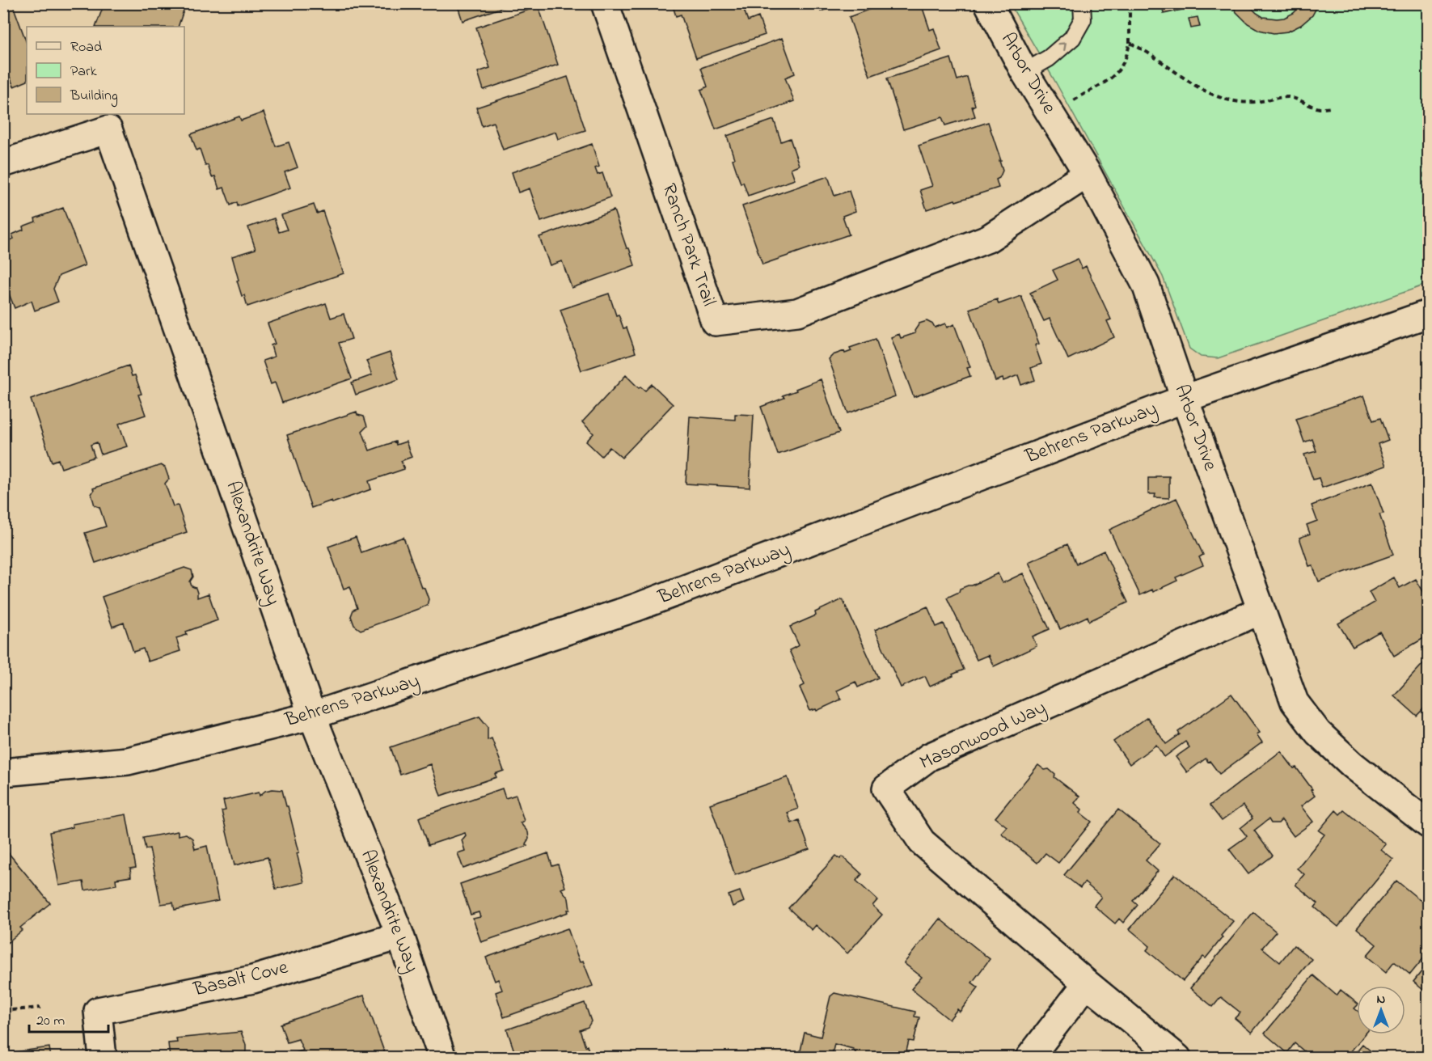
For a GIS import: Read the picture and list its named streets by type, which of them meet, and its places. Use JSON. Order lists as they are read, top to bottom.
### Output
{
  "streets": {
    "street": [
      "Arbor Drive",
      "Ranch Park Trail",
      "Behrens Parkway",
      "Alexandrite Way",
      "Masonwood Way",
      "Basalt Cove"
    ]
  },
  "crossings": [
    ["Arbor Drive", "Ranch Park Trail"],
    ["Arbor Drive", "Behrens Parkway"],
    ["Arbor Drive", "Masonwood Way"],
    ["Behrens Parkway", "Alexandrite Way"],
    ["Alexandrite Way", "Basalt Cove"]
  ],
  "legend": ["Road", "Park", "Building"],
  "scale_bar": "20 m",
  "north": "top"
}
